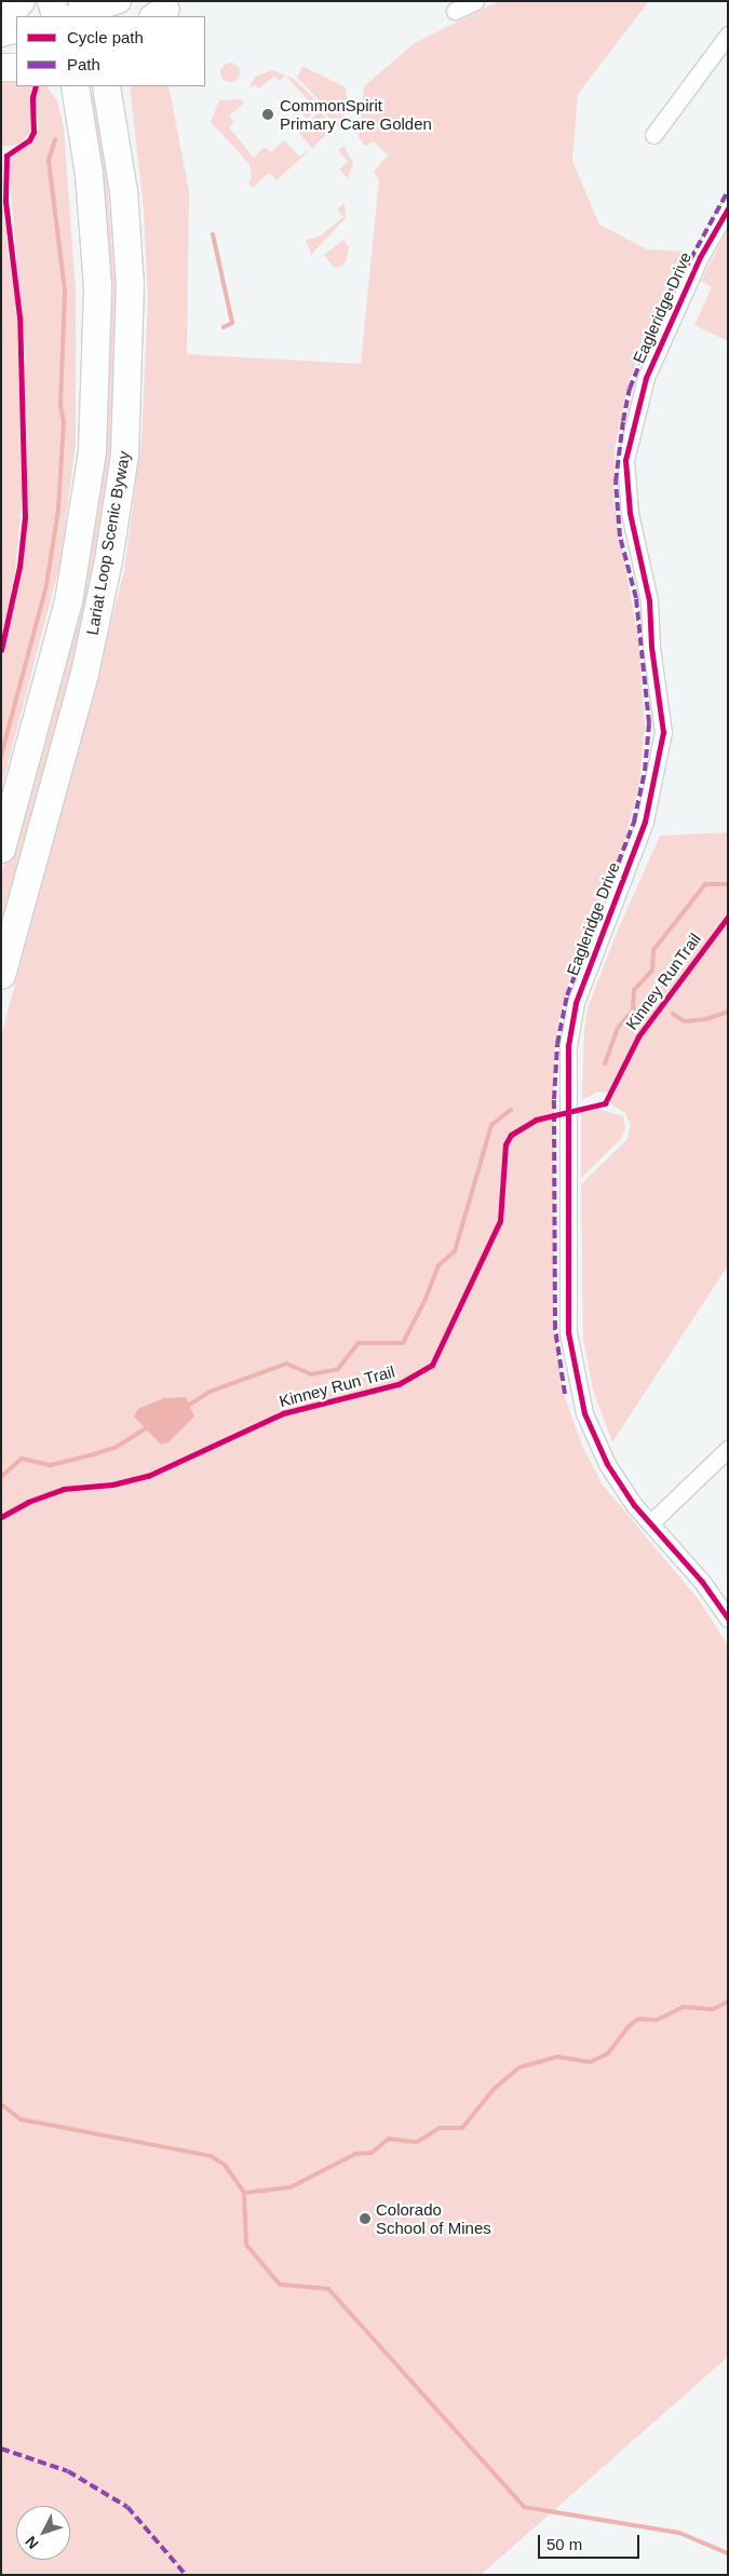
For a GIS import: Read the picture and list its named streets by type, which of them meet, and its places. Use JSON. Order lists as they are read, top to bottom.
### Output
{
  "streets": {
    "highway": ["Lariat Loop Scenic Byway"],
    "street": ["Eagleridge Drive"],
    "cycle path": ["Kinney RunTrail"]
  },
  "places": ["CommonSpirit Primary Care Golden", "Colorado School of Mines"],
  "legend": ["Cycle path", "Path"],
  "scale_bar": "50 m",
  "north": "bottom left"
}
